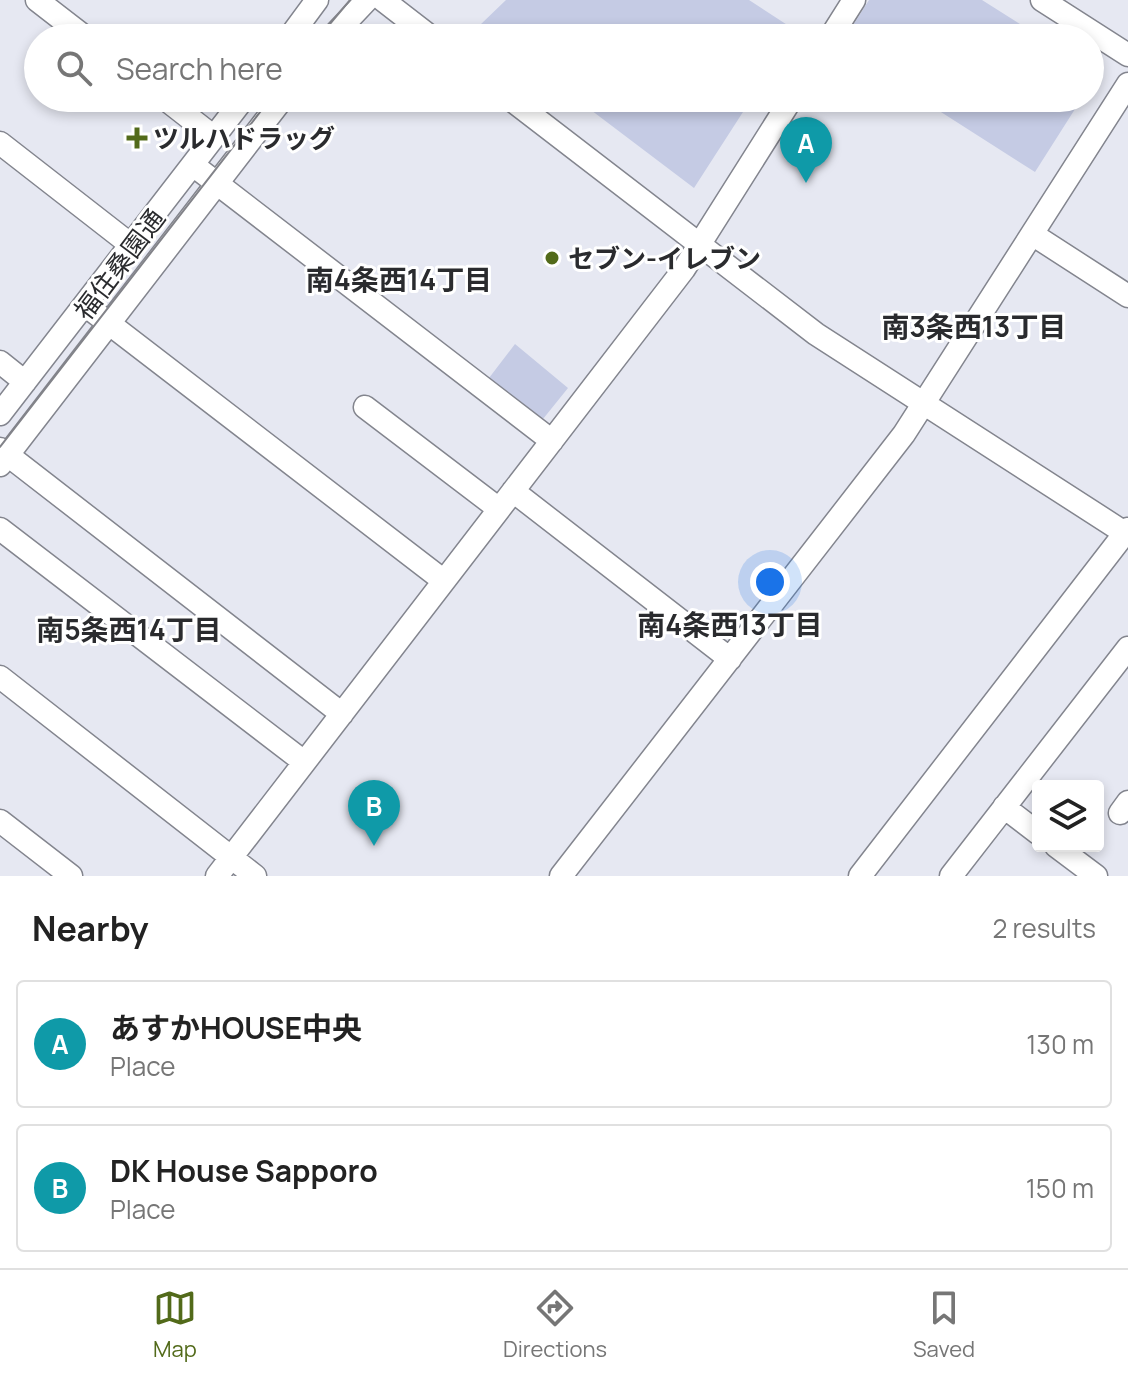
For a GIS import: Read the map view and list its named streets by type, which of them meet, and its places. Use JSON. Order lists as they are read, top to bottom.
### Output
{
  "streets": {
    "street": ["福住桑園通"]
  },
  "districts": [
    "南4条西14丁目",
    "南3条西13丁目",
    "南4条西13丁目",
    "南5条西14丁目"
  ],
  "places": {
    "health": ["ツルハドラッグ"],
    "other": ["セブン-イレブン"]
  },
  "page": {
    "search": "Search here",
    "pins": ["A", "B"],
    "heading": ["Nearby", "2 results"],
    "list": [
      {
        "mark": "A",
        "name": "あすかHOUSE中央",
        "note": "Place",
        "value": "130 m"
      },
      {
        "mark": "B",
        "name": "DK House Sapporo",
        "note": "Place",
        "value": "150 m"
      }
    ],
    "nav": ["Map", "Directions", "Saved"]
  }
}
